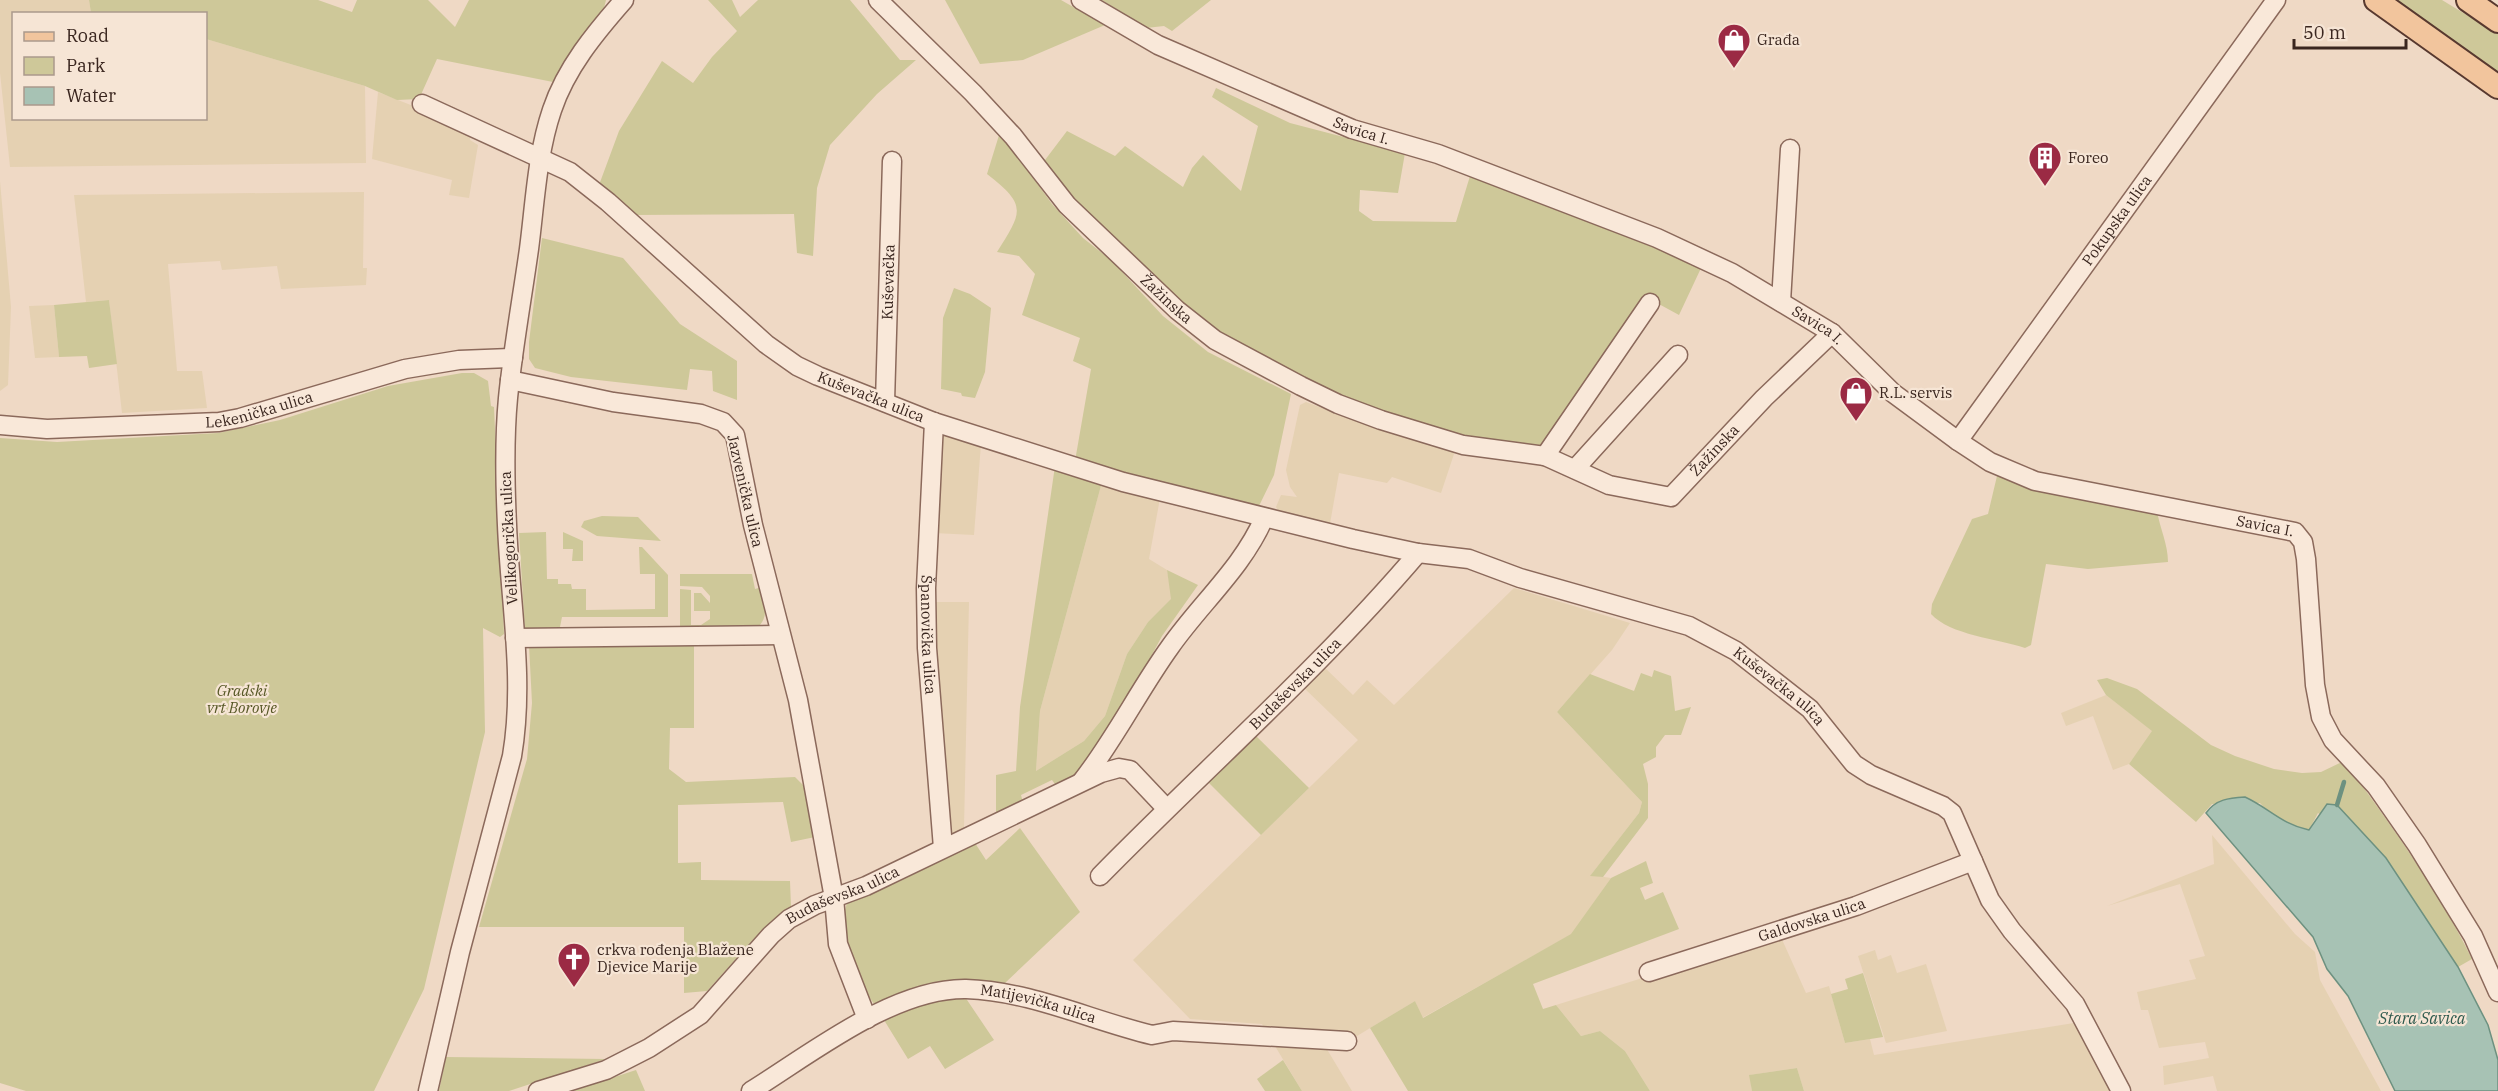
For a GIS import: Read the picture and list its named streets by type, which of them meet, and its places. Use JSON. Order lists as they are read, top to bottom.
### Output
{
  "streets": {
    "street": [
      "Savica I.",
      "Pokupska ulica",
      "Kuševačka",
      "Žažinska",
      "Kuševačka ulica",
      "Lekenička ulica",
      "Jazvenička ulica",
      "Velikogorička ulica",
      "Španovička ulica",
      "Budaševska ulica",
      "Galdovska ulica",
      "Matijevička ulica"
    ]
  },
  "crossings": [
    ["Savica I.", "Pokupska ulica"],
    ["Savica I.", "Žažinska"],
    ["Kuševačka", "Kuševačka ulica"],
    ["Kuševačka ulica", "Velikogorička ulica"],
    ["Kuševačka ulica", "Španovička ulica"],
    ["Kuševačka ulica", "Budaševska ulica"],
    ["Kuševačka ulica", "Galdovska ulica"],
    ["Lekenička ulica", "Velikogorička ulica"],
    ["Jazvenička ulica", "Velikogorička ulica"],
    ["Jazvenička ulica", "Budaševska ulica"],
    ["Jazvenička ulica", "Matijevička ulica"],
    ["Španovička ulica", "Budaševska ulica"]
  ],
  "water": ["Stara Savica"],
  "parks": ["Gradski vrt Borovje"],
  "places": {
    "shop": ["Građa", "R.L. servis"],
    "building": ["Foreo"],
    "church": ["crkva rođenja Blažene Djevice Marije"]
  },
  "legend": ["Road", "Park", "Water"],
  "scale_bar": "50 m"
}
